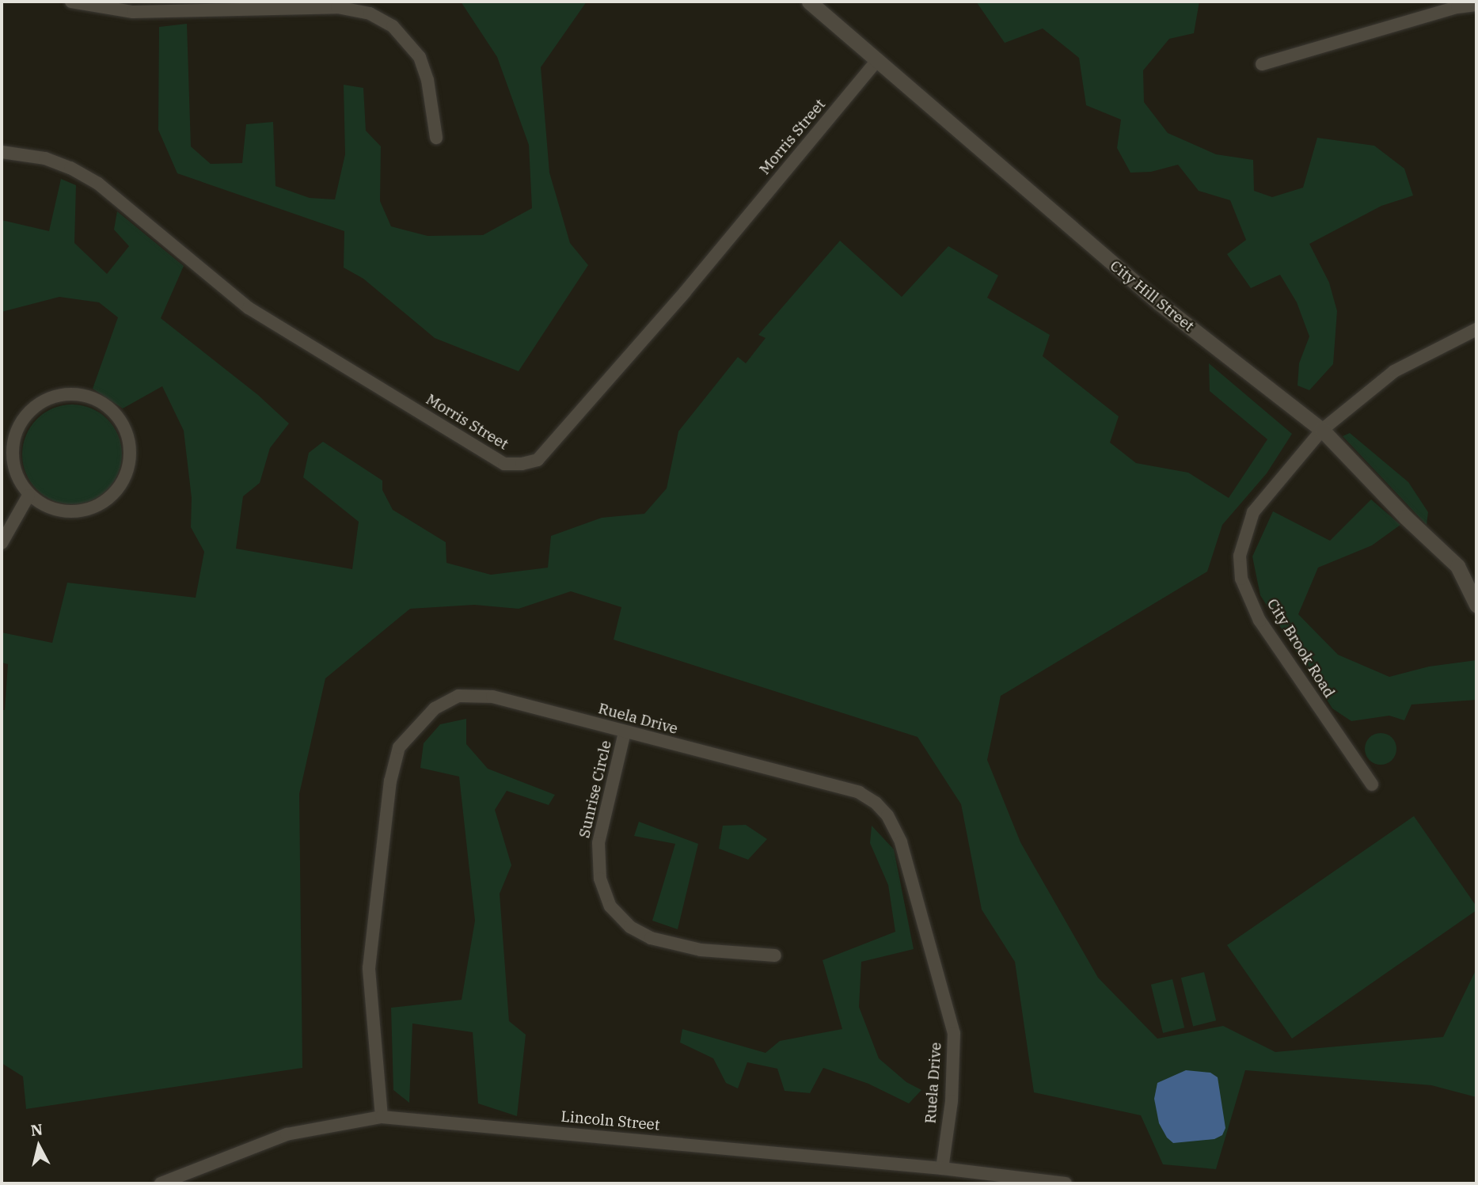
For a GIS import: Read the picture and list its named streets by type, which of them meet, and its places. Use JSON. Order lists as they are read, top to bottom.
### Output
{
  "streets": {
    "street": [
      "Morris Street",
      "City Hill Street",
      "City Brook Road",
      "Ruela Drive",
      "Sunrise Circle",
      "Lincoln Street"
    ]
  },
  "crossings": [
    ["Morris Street", "City Hill Street"],
    ["City Hill Street", "City Brook Road"],
    ["Ruela Drive", "Sunrise Circle"],
    ["Ruela Drive", "Lincoln Street"]
  ],
  "north": "top"
}
